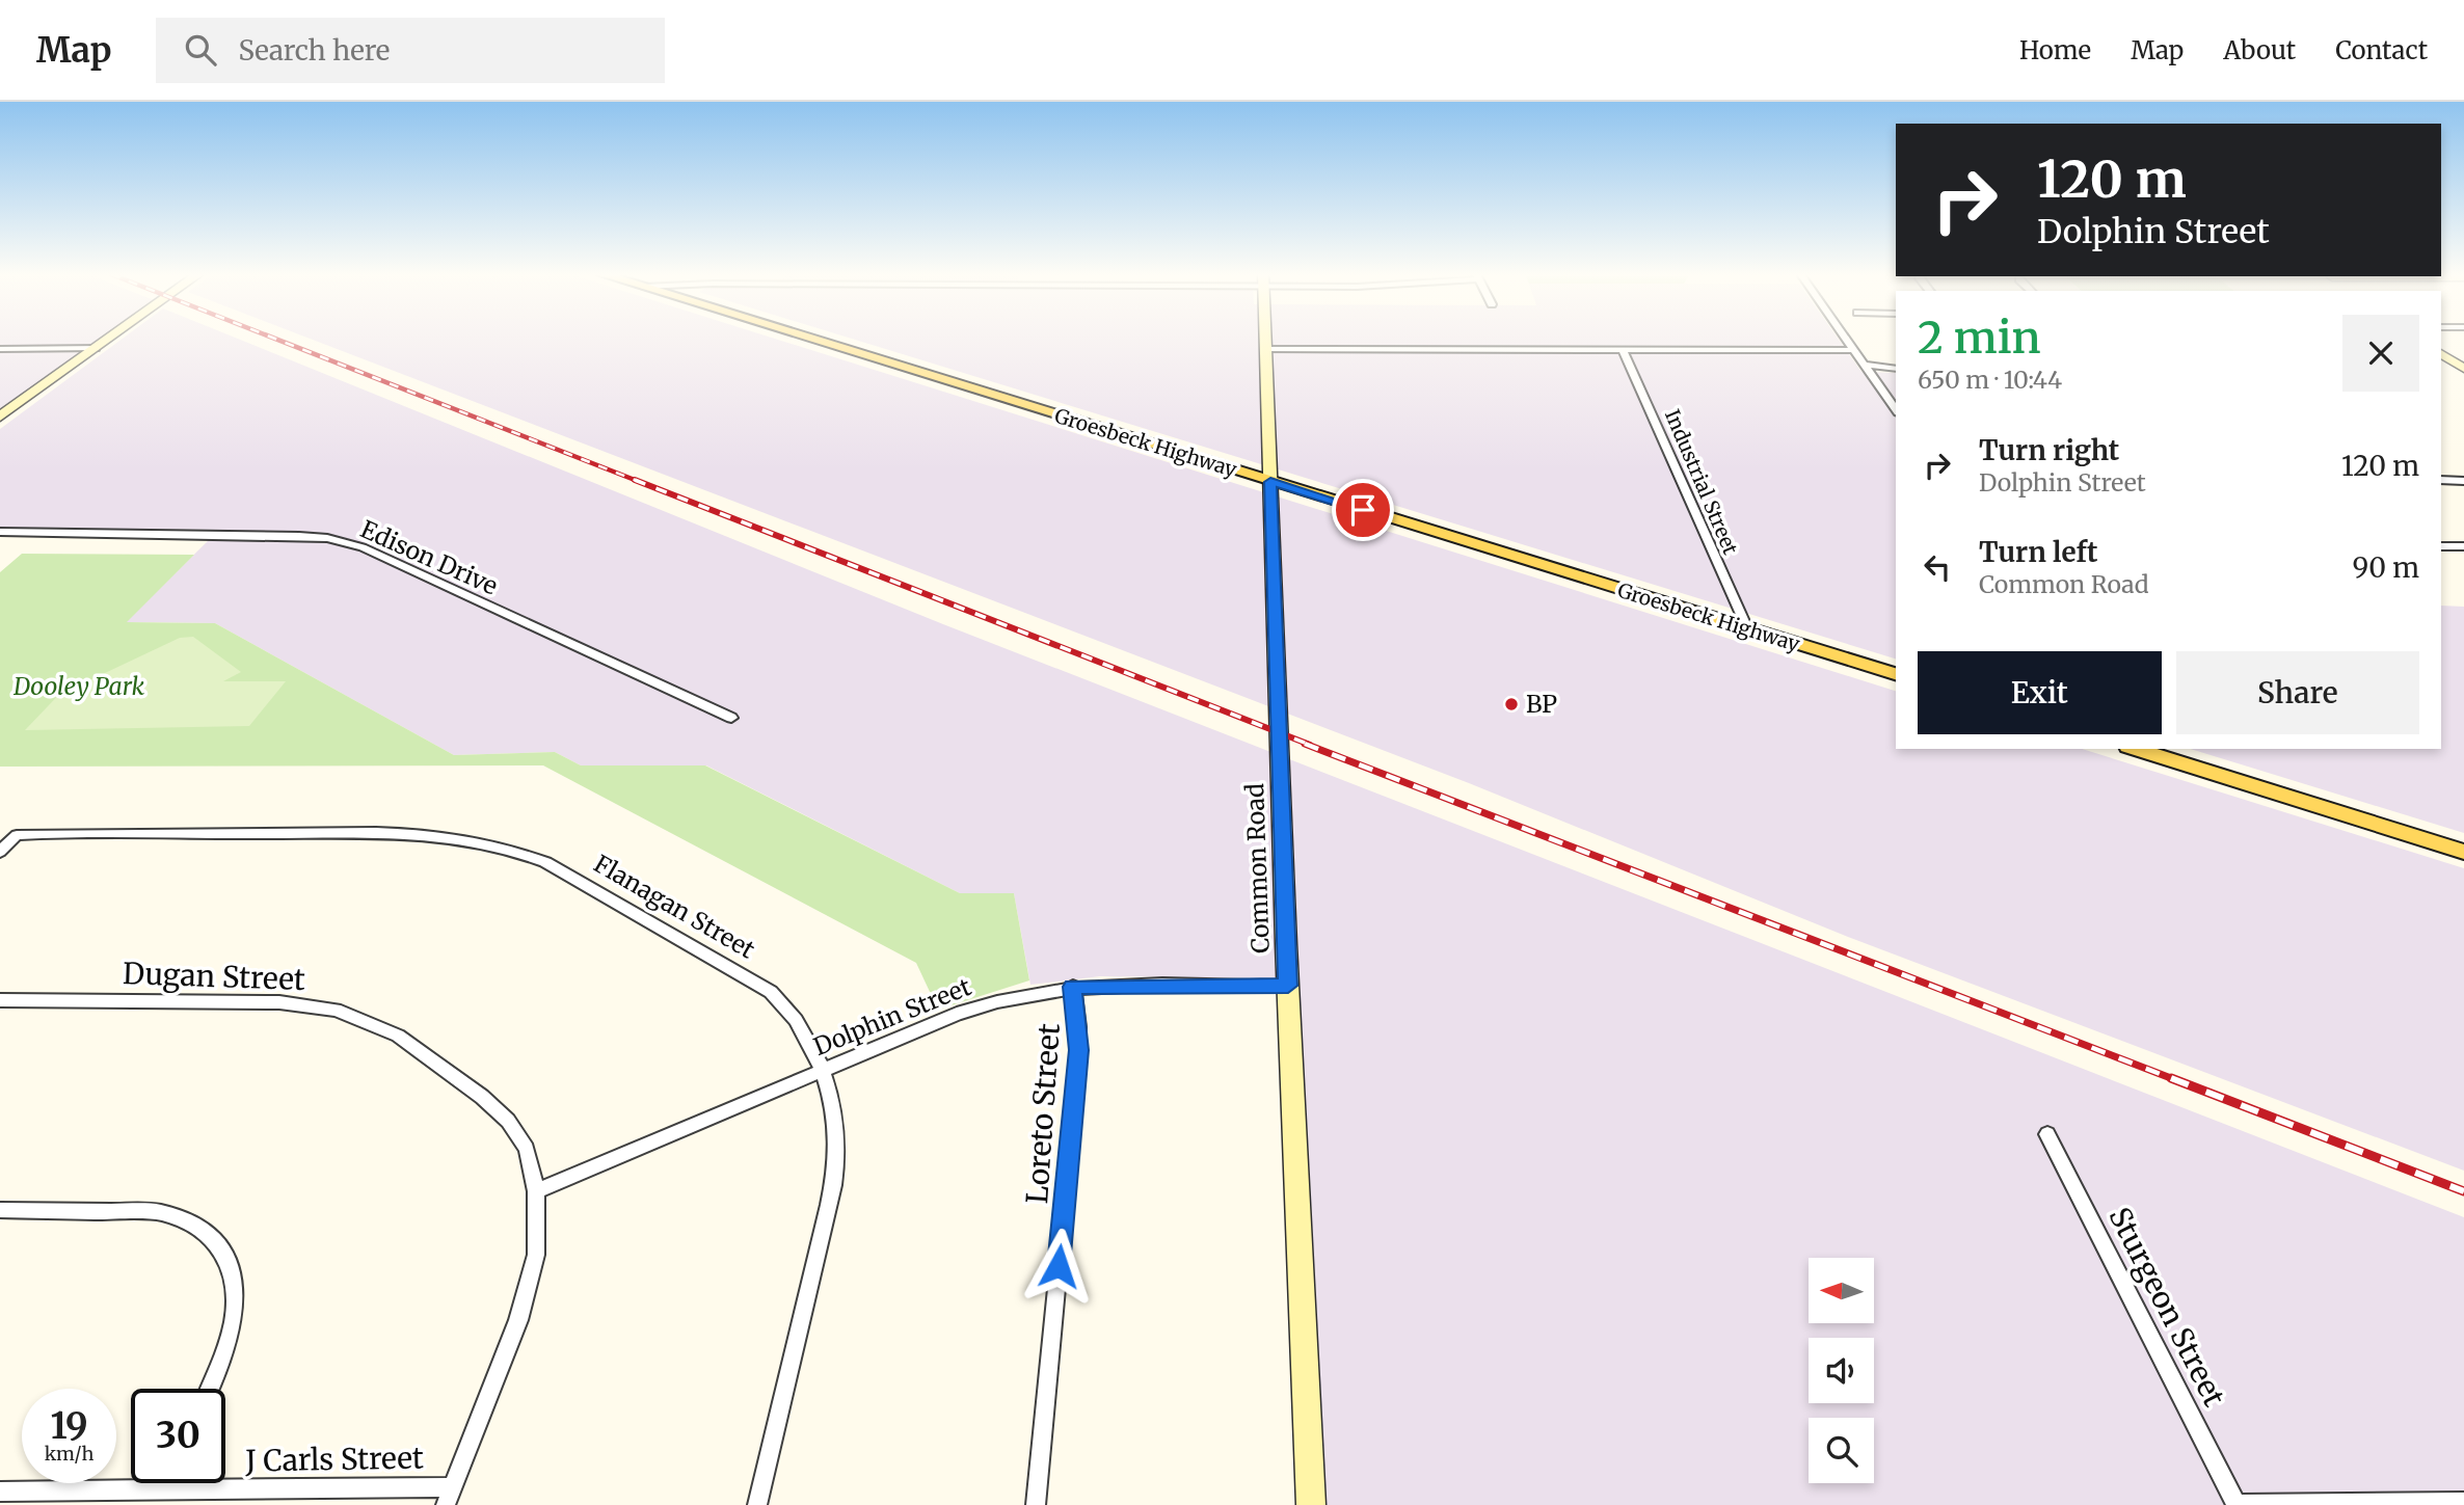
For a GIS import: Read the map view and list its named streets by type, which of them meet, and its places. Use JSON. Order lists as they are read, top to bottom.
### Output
{
  "streets": {
    "main road": ["Groesbeck Highway"],
    "street": [
      "Industrial Street",
      "Edison Drive",
      "Common Road",
      "Flanagan Street",
      "Dugan Street",
      "Dolphin Street",
      "Loreto Street",
      "Sturgeon Street",
      "J Carls Street"
    ]
  },
  "crossings": [
    ["Groesbeck Highway", "Industrial Street"],
    ["Groesbeck Highway", "Common Road"],
    ["Common Road", "Dolphin Street"],
    ["Flanagan Street", "Dolphin Street"],
    ["Dugan Street", "Dolphin Street"],
    ["Dugan Street", "J Carls Street"],
    ["Dolphin Street", "Loreto Street"]
  ],
  "parks": ["Dooley Park"],
  "places": ["BP"],
  "north": "left",
  "page": {
    "header": "Map",
    "search": "Search here",
    "nav": [
      "Home",
      "Map",
      "About",
      "Contact"
    ],
    "turn": ["120 m", "Dolphin Street"],
    "heading": ["2 min", "650 m · 10:44"],
    "list": [
      {
        "name": "Turn right",
        "note": "Dolphin Street",
        "value": "120 m"
      },
      {
        "name": "Turn left",
        "note": "Common Road",
        "value": "90 m"
      }
    ],
    "buttons": ["Exit", "Share"],
    "speed": "19 km/h",
    "limit": "30"
  }
}
